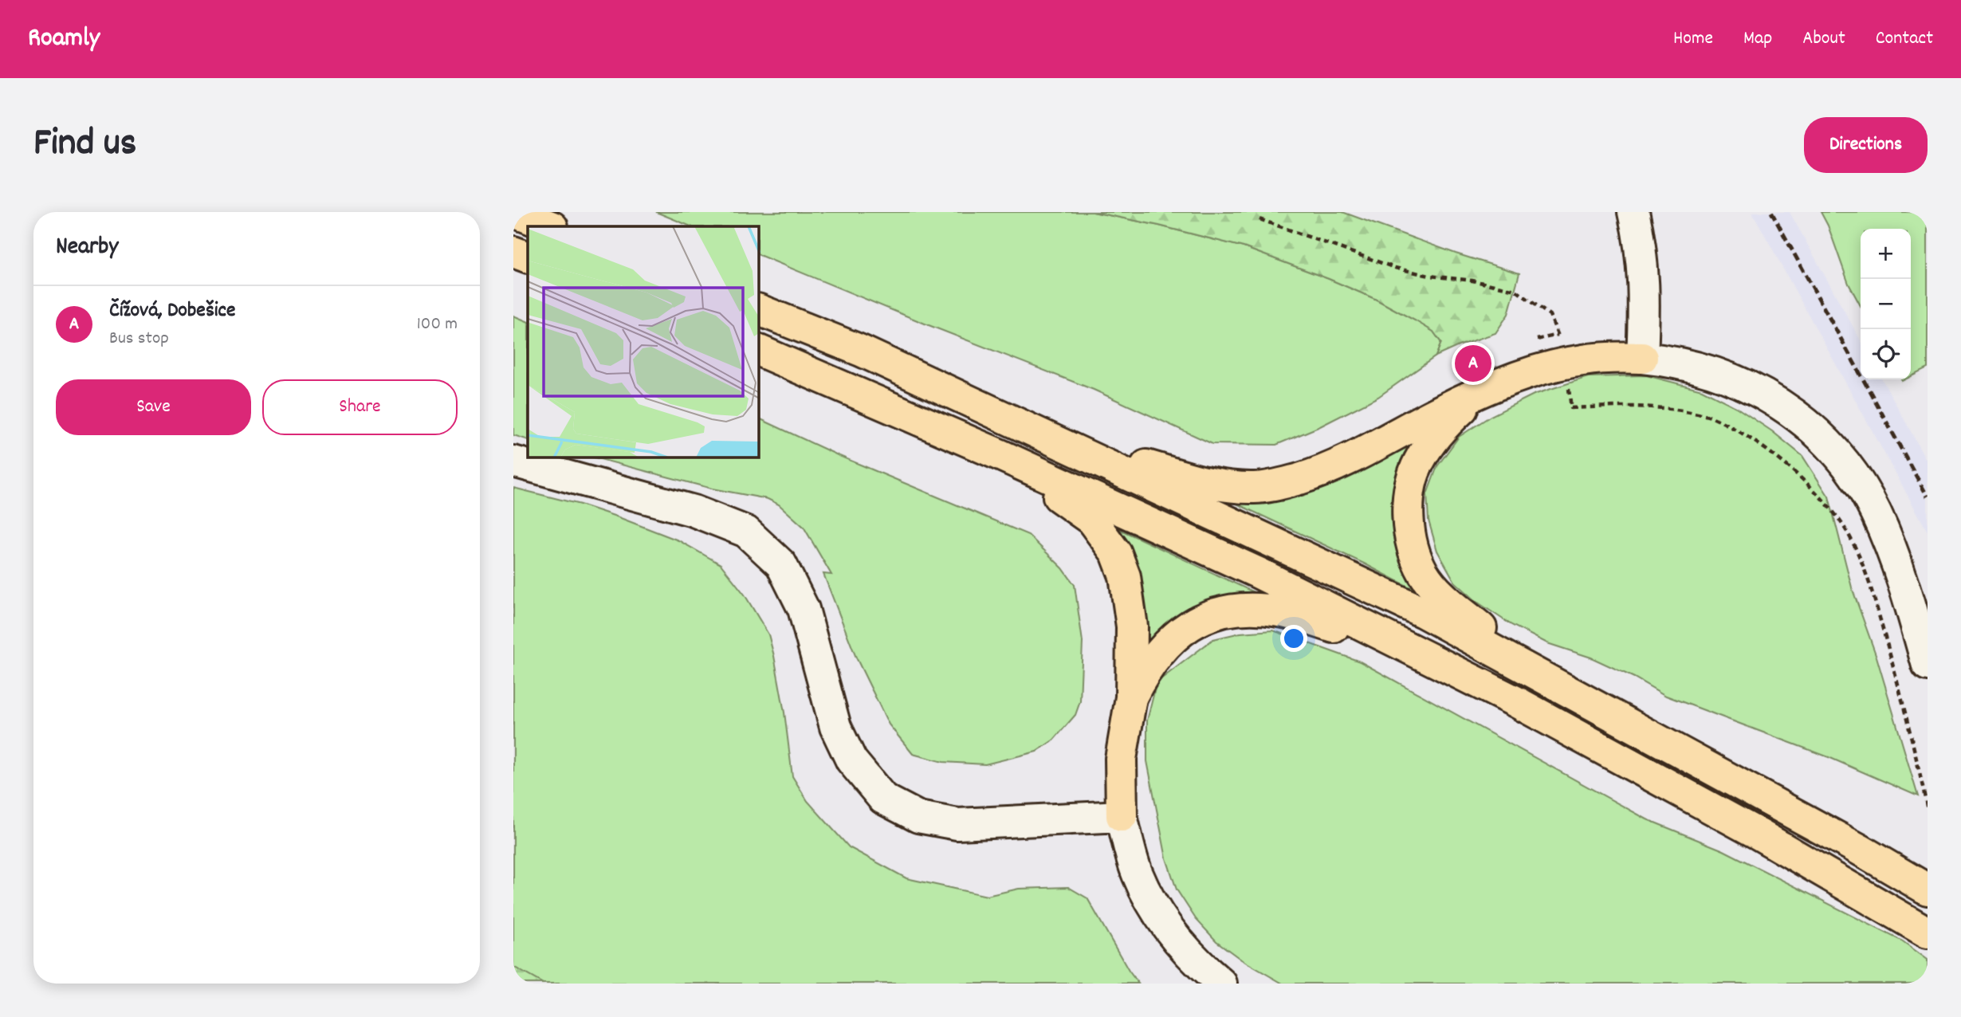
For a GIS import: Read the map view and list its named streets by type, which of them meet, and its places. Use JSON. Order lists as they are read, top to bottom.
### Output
{
  "page": {
    "header": "Roamly",
    "nav": [
      "Home",
      "Map",
      "About",
      "Contact"
    ],
    "title": "Find us",
    "buttons": [
      "Directions",
      ["Save", "Share"]
    ],
    "heading": "Nearby",
    "map_buttons": ["+", "−"],
    "list": [
      {
        "mark": "A",
        "name": "Čížová, Dobešice",
        "note": "Bus stop",
        "value": "100 m"
      }
    ],
    "pins": "A"
  }
}
